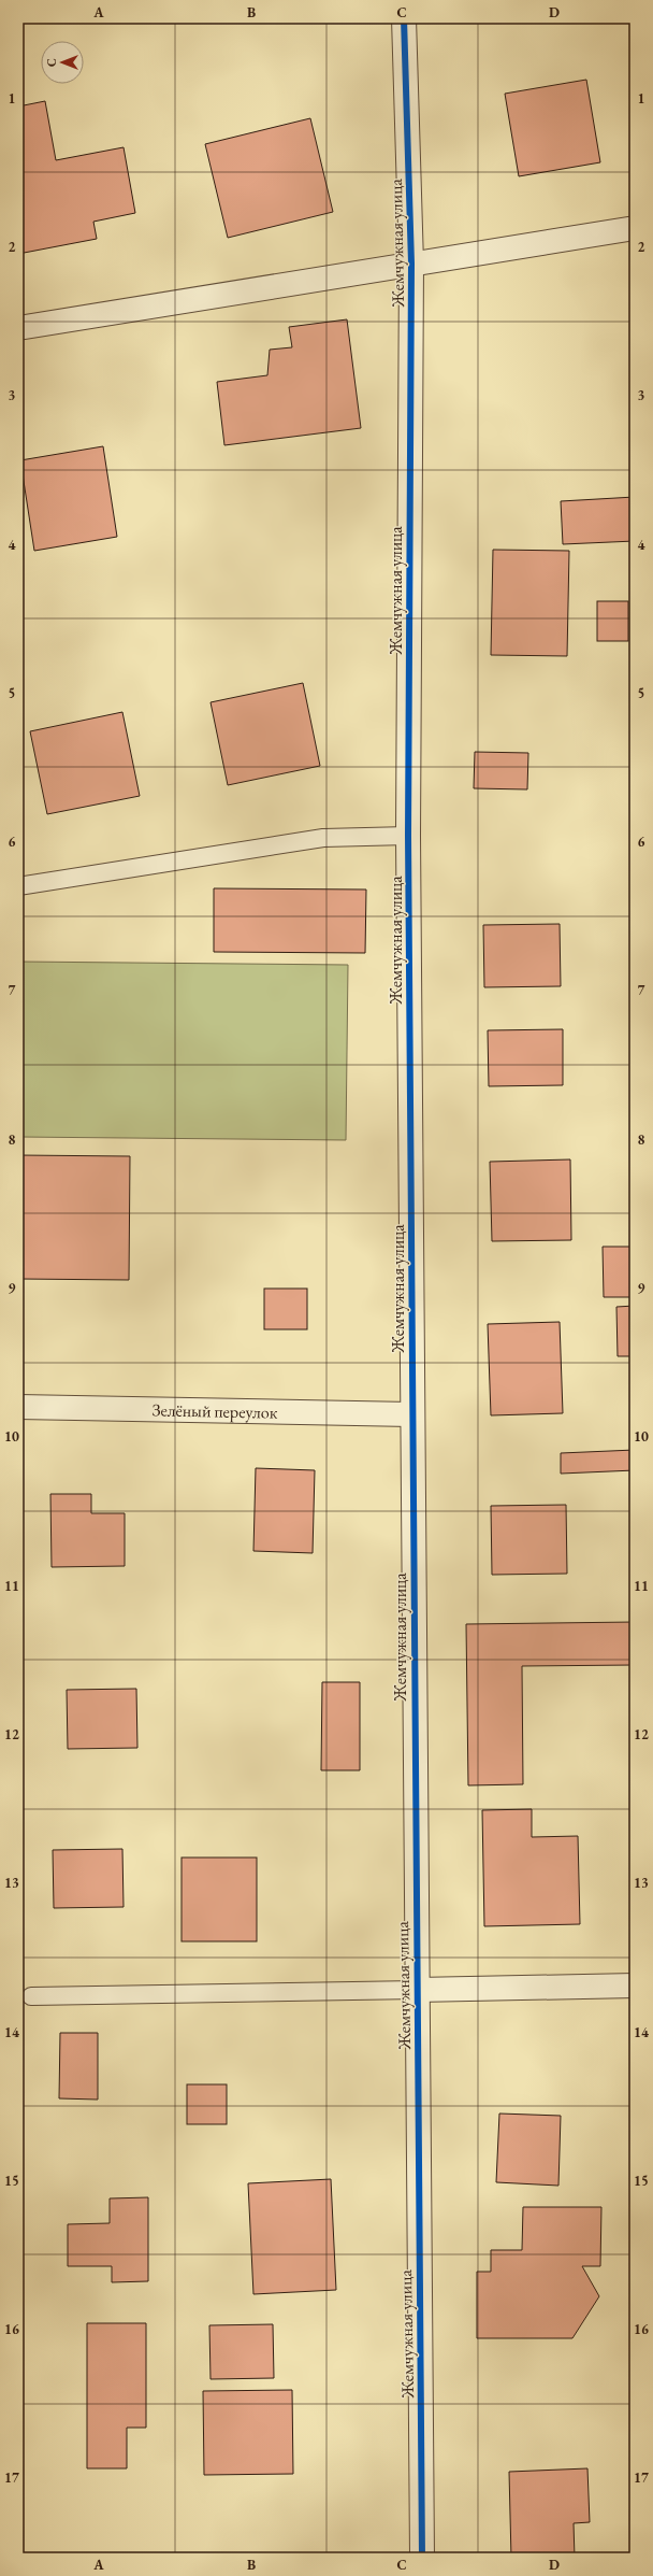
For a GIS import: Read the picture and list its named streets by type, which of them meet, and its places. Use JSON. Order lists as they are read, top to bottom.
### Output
{
  "streets": {
    "street": ["Жемчужная улица", "Зелёный переулок"]
  },
  "crossings": [
    ["Жемчужная улица", "Зелёный переулок"]
  ],
  "north": "left",
  "grid": {
    "columns": [
      "A",
      "B",
      "C",
      "D"
    ],
    "rows": [
      "1",
      "2",
      "3",
      "4",
      "5",
      "6",
      "7",
      "8",
      "9",
      "10",
      "11",
      "12",
      "13",
      "14",
      "15",
      "16",
      "17"
    ]
  }
}
